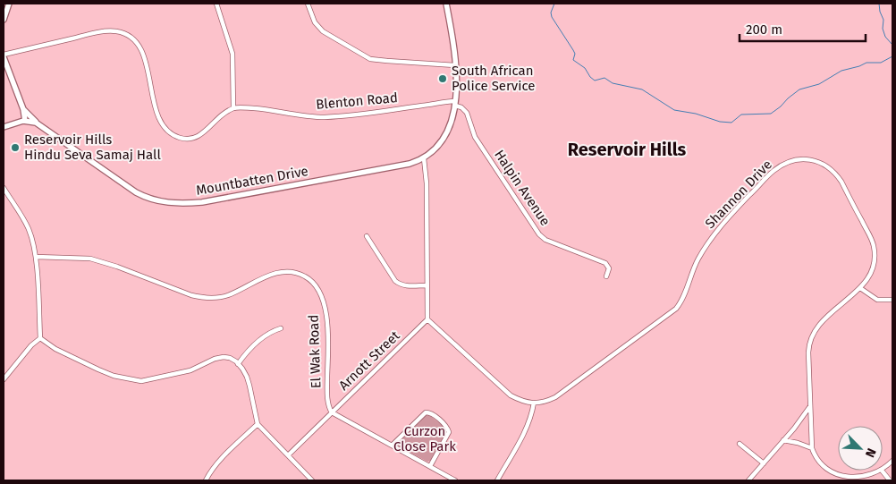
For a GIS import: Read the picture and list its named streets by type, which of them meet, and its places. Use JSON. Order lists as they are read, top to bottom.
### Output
{
  "streets": {
    "main road": ["Mountbatten Drive"],
    "street": [
      "Blenton Road",
      "Halpin Avenue",
      "Shannon Drive",
      "El Wak Road",
      "Arnott Street"
    ]
  },
  "crossings": [
    ["Blenton Road", "Mountbatten Drive"],
    ["Blenton Road", "Halpin Avenue"],
    ["Mountbatten Drive", "Halpin Avenue"],
    ["El Wak Road", "Arnott Street"]
  ],
  "districts": ["Reservoir Hills"],
  "parks": ["Curzon Close Park"],
  "places": ["South African Police Service", "Reservoir Hills Hindu Seva Samaj Hall"],
  "scale_bar": "200 m",
  "north": "bottom right"
}
